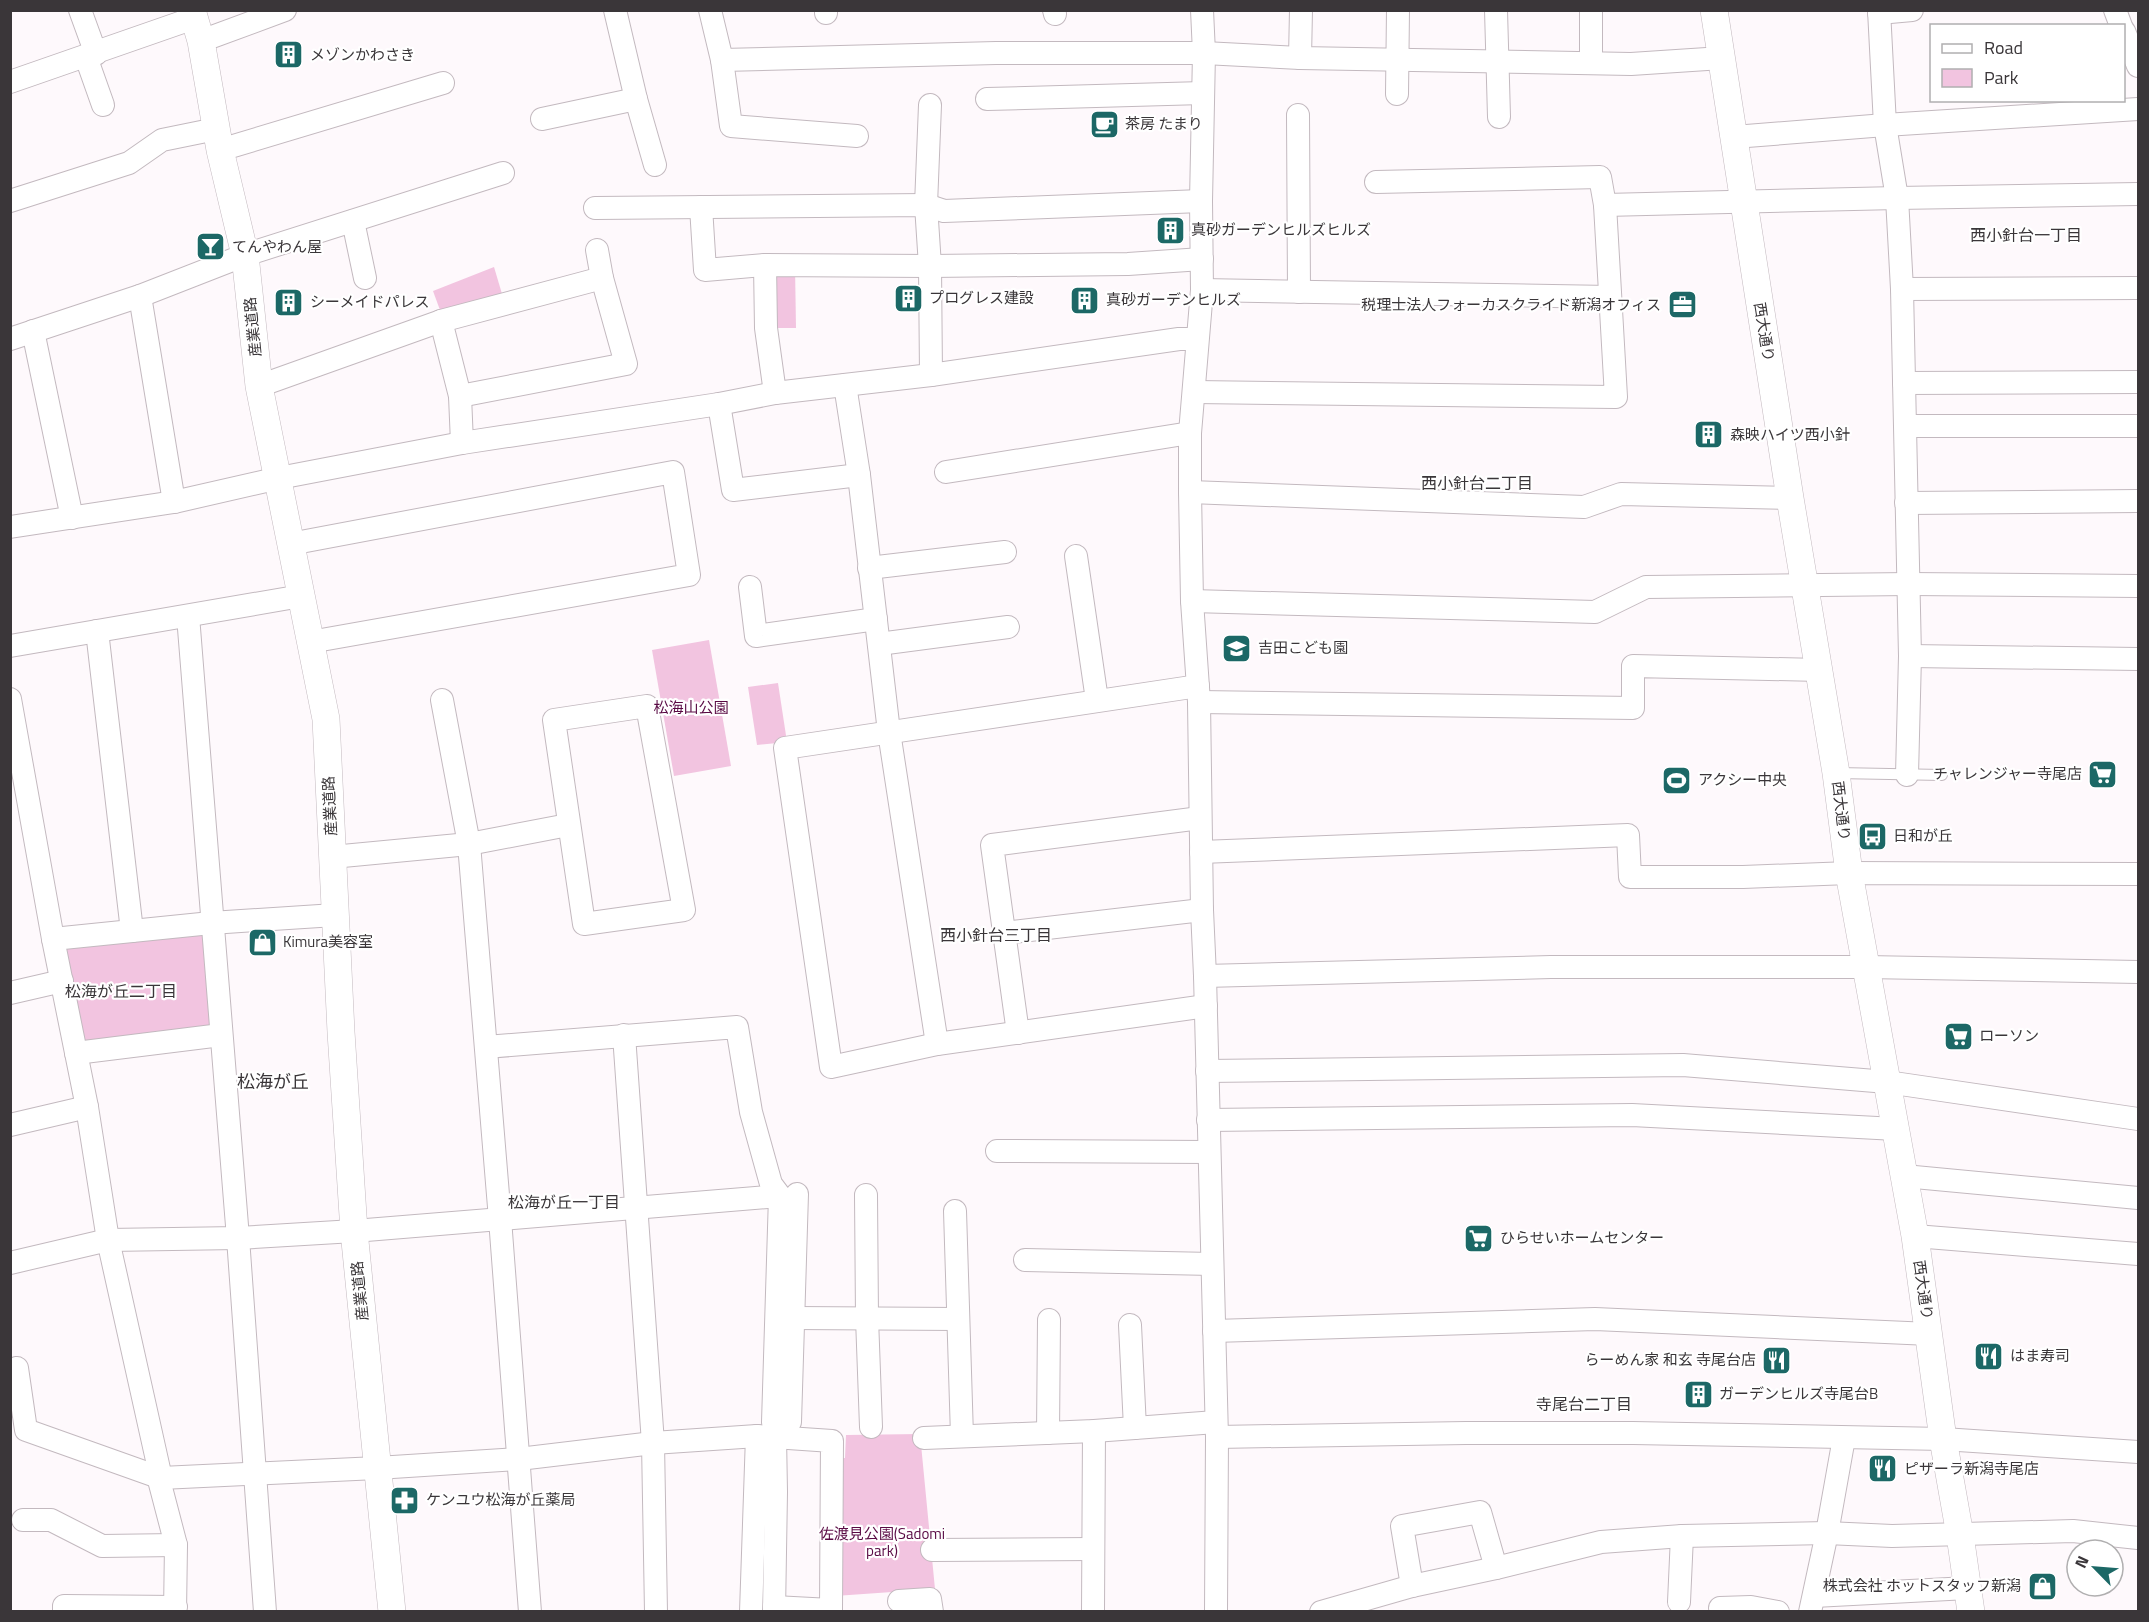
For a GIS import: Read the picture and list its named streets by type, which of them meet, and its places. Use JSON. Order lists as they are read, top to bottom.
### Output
{
  "streets": {
    "street": ["産業道路", "西大通り"]
  },
  "districts": [
    "西小針台一丁目",
    "西小針台二丁目",
    "西小針台三丁目",
    "松海が丘二丁目",
    "松海が丘",
    "松海が丘一丁目",
    "寺尾台二丁目"
  ],
  "parks": ["松海山公園", "佐渡見公園(Sadomi park)"],
  "places": {
    "building": [
      "メゾンかわさき",
      "真砂ガーデンヒルズヒルズ",
      "プログレス建設",
      "真砂ガーデンヒルズ",
      "シーメイドパレス",
      "森映ハイツ西小針",
      "ガーデンヒルズ寺尾台B"
    ],
    "cafe": ["茶房 たまり"],
    "bar": ["てんやわん屋"],
    "office": ["税理士法人フォーカスクライド新潟オフィス"],
    "school or university": ["吉田こども園"],
    "supermarket": ["チャレンジャー寺尾店", "ローソン", "ひらせいホームセンター"],
    "sports": ["アクシー中央"],
    "bus stop": ["日和が丘"],
    "shop": ["Kimura美容室", "株式会社 ホットスタッフ新潟"],
    "restaurant": ["はま寿司", "らーめん家 和玄 寺尾台店", "ピザーラ新潟寺尾店"],
    "pharmacy": ["ケンユウ松海が丘薬局"]
  },
  "legend": ["Road", "Park"],
  "north": "top left"
}
